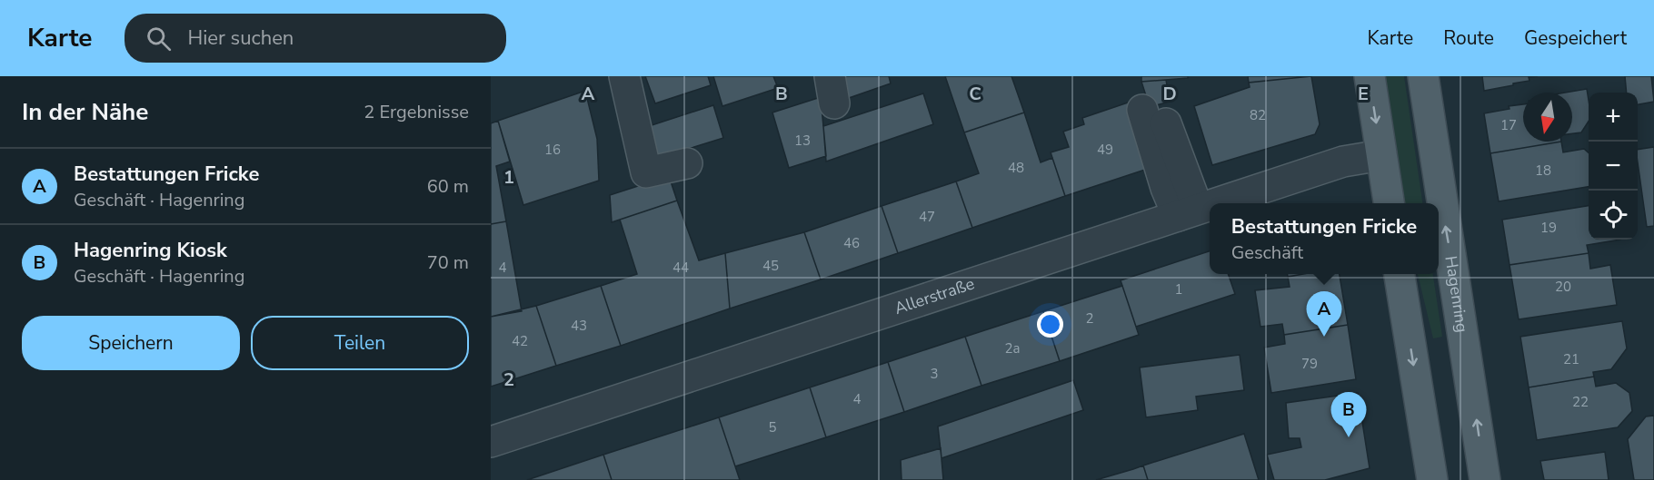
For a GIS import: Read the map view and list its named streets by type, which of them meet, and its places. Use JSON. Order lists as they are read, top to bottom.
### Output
{
  "streets": {
    "main road": ["Hagenring"],
    "street": ["Allerstraße"]
  },
  "house_numbers": [
    "82",
    "17",
    "13",
    "16",
    "49",
    "48",
    "18",
    "47",
    "19",
    "46",
    "45",
    "4",
    "44",
    "20",
    "1",
    "2",
    "43",
    "42",
    "2a",
    "21",
    "79",
    "3",
    "4",
    "22",
    "5"
  ],
  "north": "bottom",
  "page": {
    "header": "Karte",
    "search": "Hier suchen",
    "nav": ["Karte", "Route", "Gespeichert"],
    "heading": ["In der Nähe", "2 Ergebnisse"],
    "map_buttons": ["+", "−"],
    "list": [
      {
        "mark": "A",
        "name": "Bestattungen Fricke",
        "note": "Geschäft · Hagenring",
        "value": "60 m"
      },
      {
        "mark": "B",
        "name": "Hagenring Kiosk",
        "note": "Geschäft · Hagenring",
        "value": "70 m"
      }
    ],
    "popup": ["Bestattungen Fricke", "Geschäft"],
    "pins": ["A", "B"],
    "buttons": ["Speichern", "Teilen"]
  },
  "grid": {
    "columns": [
      "A",
      "B",
      "C",
      "D",
      "E"
    ],
    "rows": ["1", "2"]
  }
}
